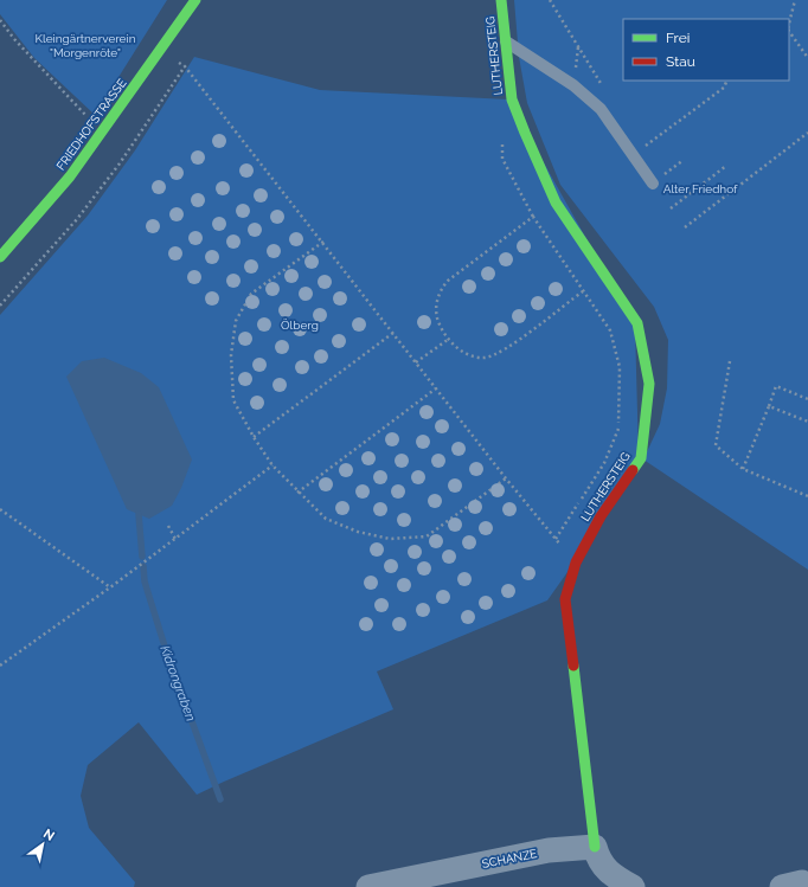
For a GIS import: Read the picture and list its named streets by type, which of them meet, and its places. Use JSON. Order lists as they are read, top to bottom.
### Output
{
  "streets": {
    "street": ["LUTHERSTEIG", "FRIEDHOFSTRASSE", "SCHANZE"]
  },
  "crossings": [
    ["LUTHERSTEIG", "SCHANZE"]
  ],
  "water": ["Kidrongraben"],
  "parks": ["Kleingärtnerverein \"Morgenröte\"", "Alter Friedhof", "Ölberg"],
  "legend": ["Frei", "Stau"],
  "north": "top right"
}
